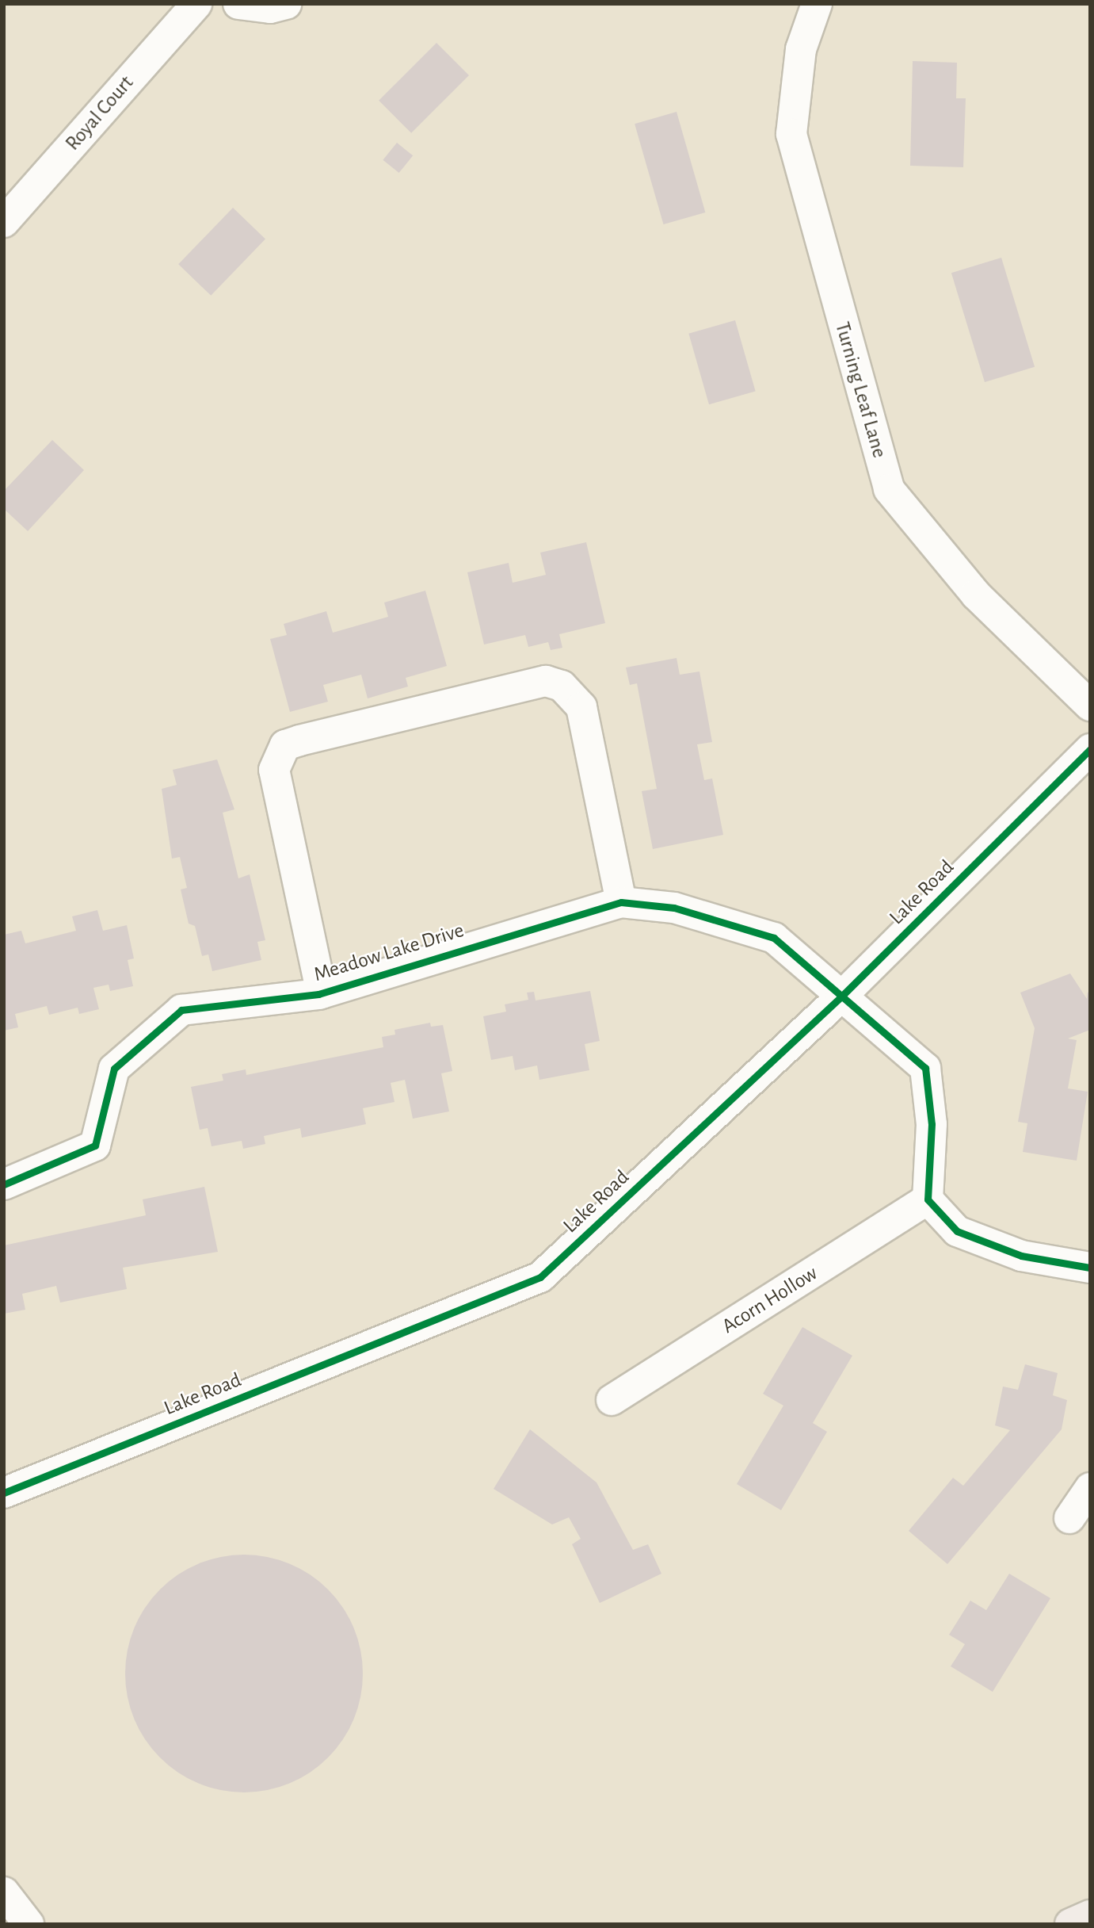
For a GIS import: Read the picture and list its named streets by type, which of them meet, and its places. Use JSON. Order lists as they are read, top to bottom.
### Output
{
  "streets": {
    "street": [
      "Royal Court",
      "Turning Leaf Lane",
      "Lake Road",
      "Meadow Lake Drive",
      "Acorn Hollow"
    ]
  },
  "crossings": [
    ["Lake Road", "Meadow Lake Drive"],
    ["Meadow Lake Drive", "Acorn Hollow"]
  ]
}
